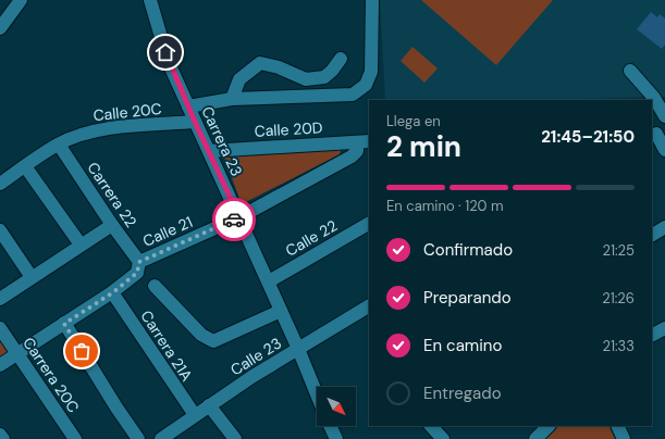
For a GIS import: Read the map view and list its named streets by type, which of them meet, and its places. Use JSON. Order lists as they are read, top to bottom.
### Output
{
  "streets": {
    "street": [
      "Calle 20C",
      "Calle 20D",
      "Carrera 23",
      "Carrera 22",
      "Calle 21",
      "Calle 22",
      "Carrera 21A",
      "Calle 23",
      "Carrera 20C"
    ]
  },
  "crossings": [
    ["Calle 20C", "Carrera 23"],
    ["Calle 20C", "Carrera 22"],
    ["Calle 20D", "Carrera 23"],
    ["Calle 20D", "Calle 21"],
    ["Carrera 23", "Calle 21"],
    ["Carrera 23", "Calle 22"],
    ["Carrera 23", "Calle 23"],
    ["Carrera 22", "Calle 21"],
    ["Calle 21", "Carrera 21A"],
    ["Calle 21", "Carrera 20C"],
    ["Carrera 21A", "Calle 23"]
  ],
  "north": "bottom right",
  "page": {
    "heading": ["2 min", "Llega en", "21:45–21:50"],
    "bar": "En camino · 120 m",
    "list": [
      ["Confirmado", "21:25"],
      ["Preparando", "21:26"],
      ["En camino", "21:33"],
      "Entregado"
    ]
  }
}
